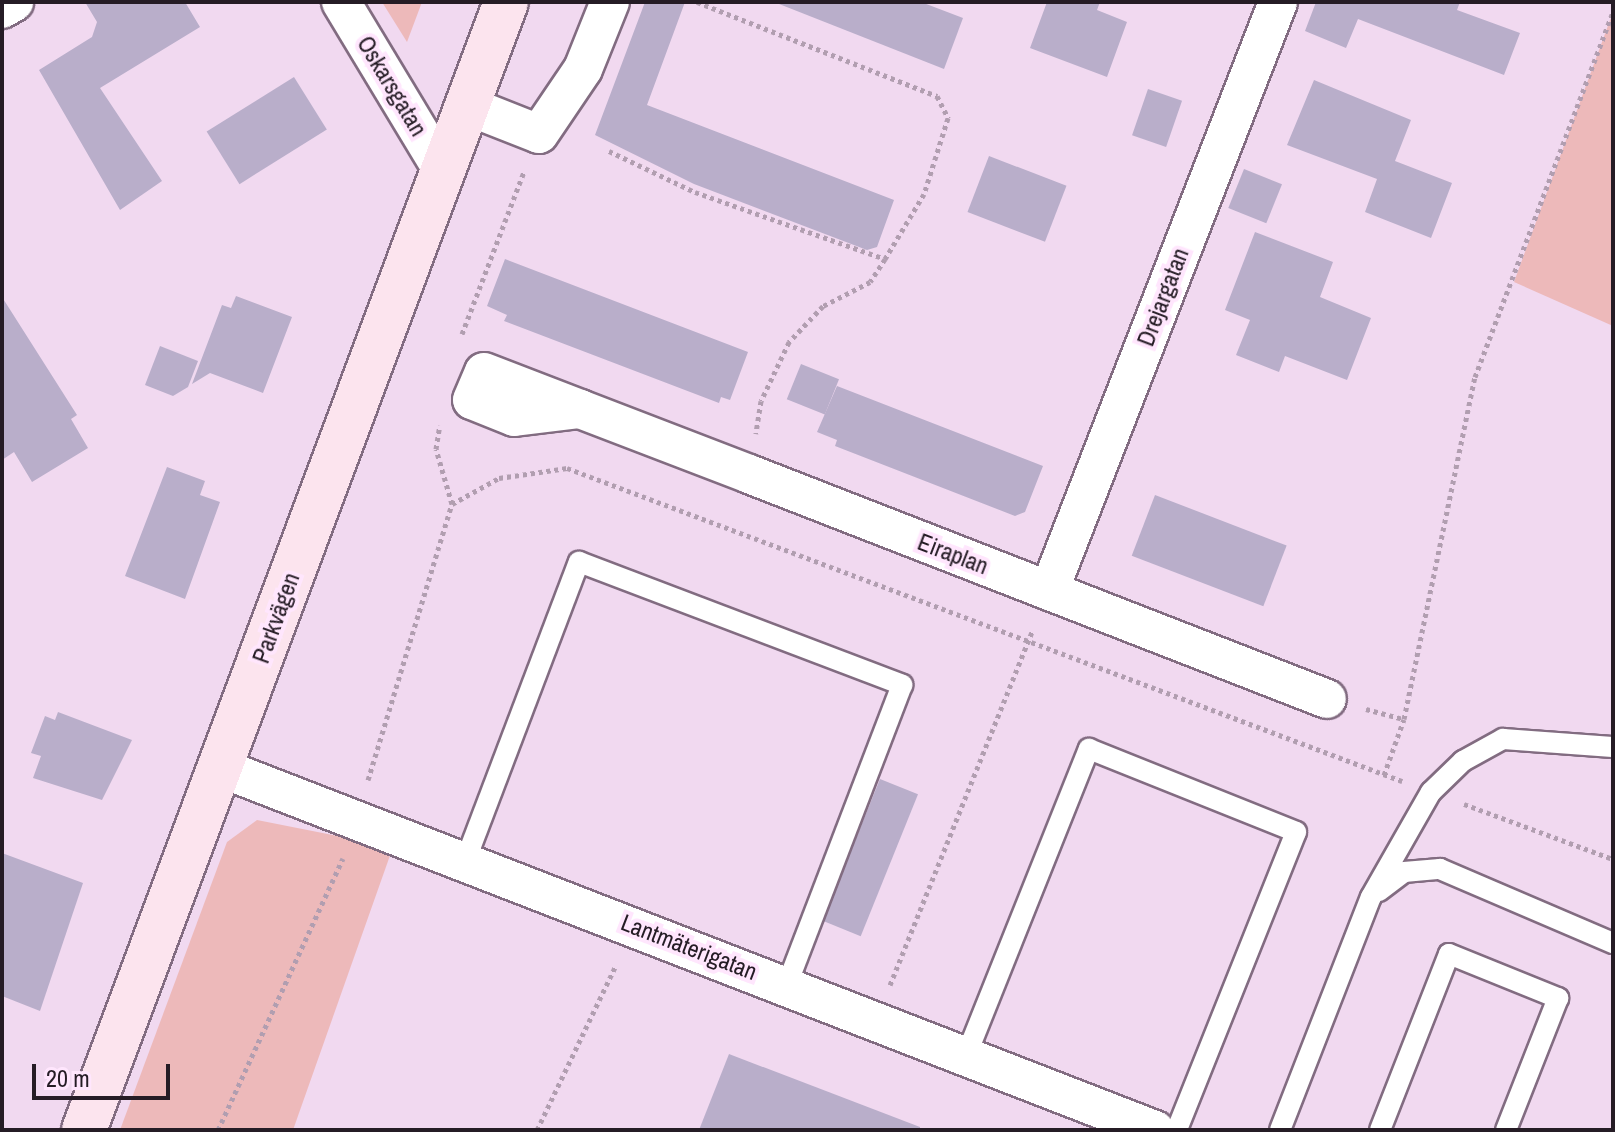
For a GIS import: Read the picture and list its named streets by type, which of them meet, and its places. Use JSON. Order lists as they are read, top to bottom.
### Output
{
  "streets": {
    "main road": ["Parkvägen"],
    "street": [
      "Oskarsgatan",
      "Drejargatan",
      "Eiraplan",
      "Lantmäterigatan"
    ]
  },
  "crossings": [
    ["Oskarsgatan", "Parkvägen"],
    ["Drejargatan", "Eiraplan"],
    ["Parkvägen", "Lantmäterigatan"]
  ],
  "scale_bar": "20 m"
}
